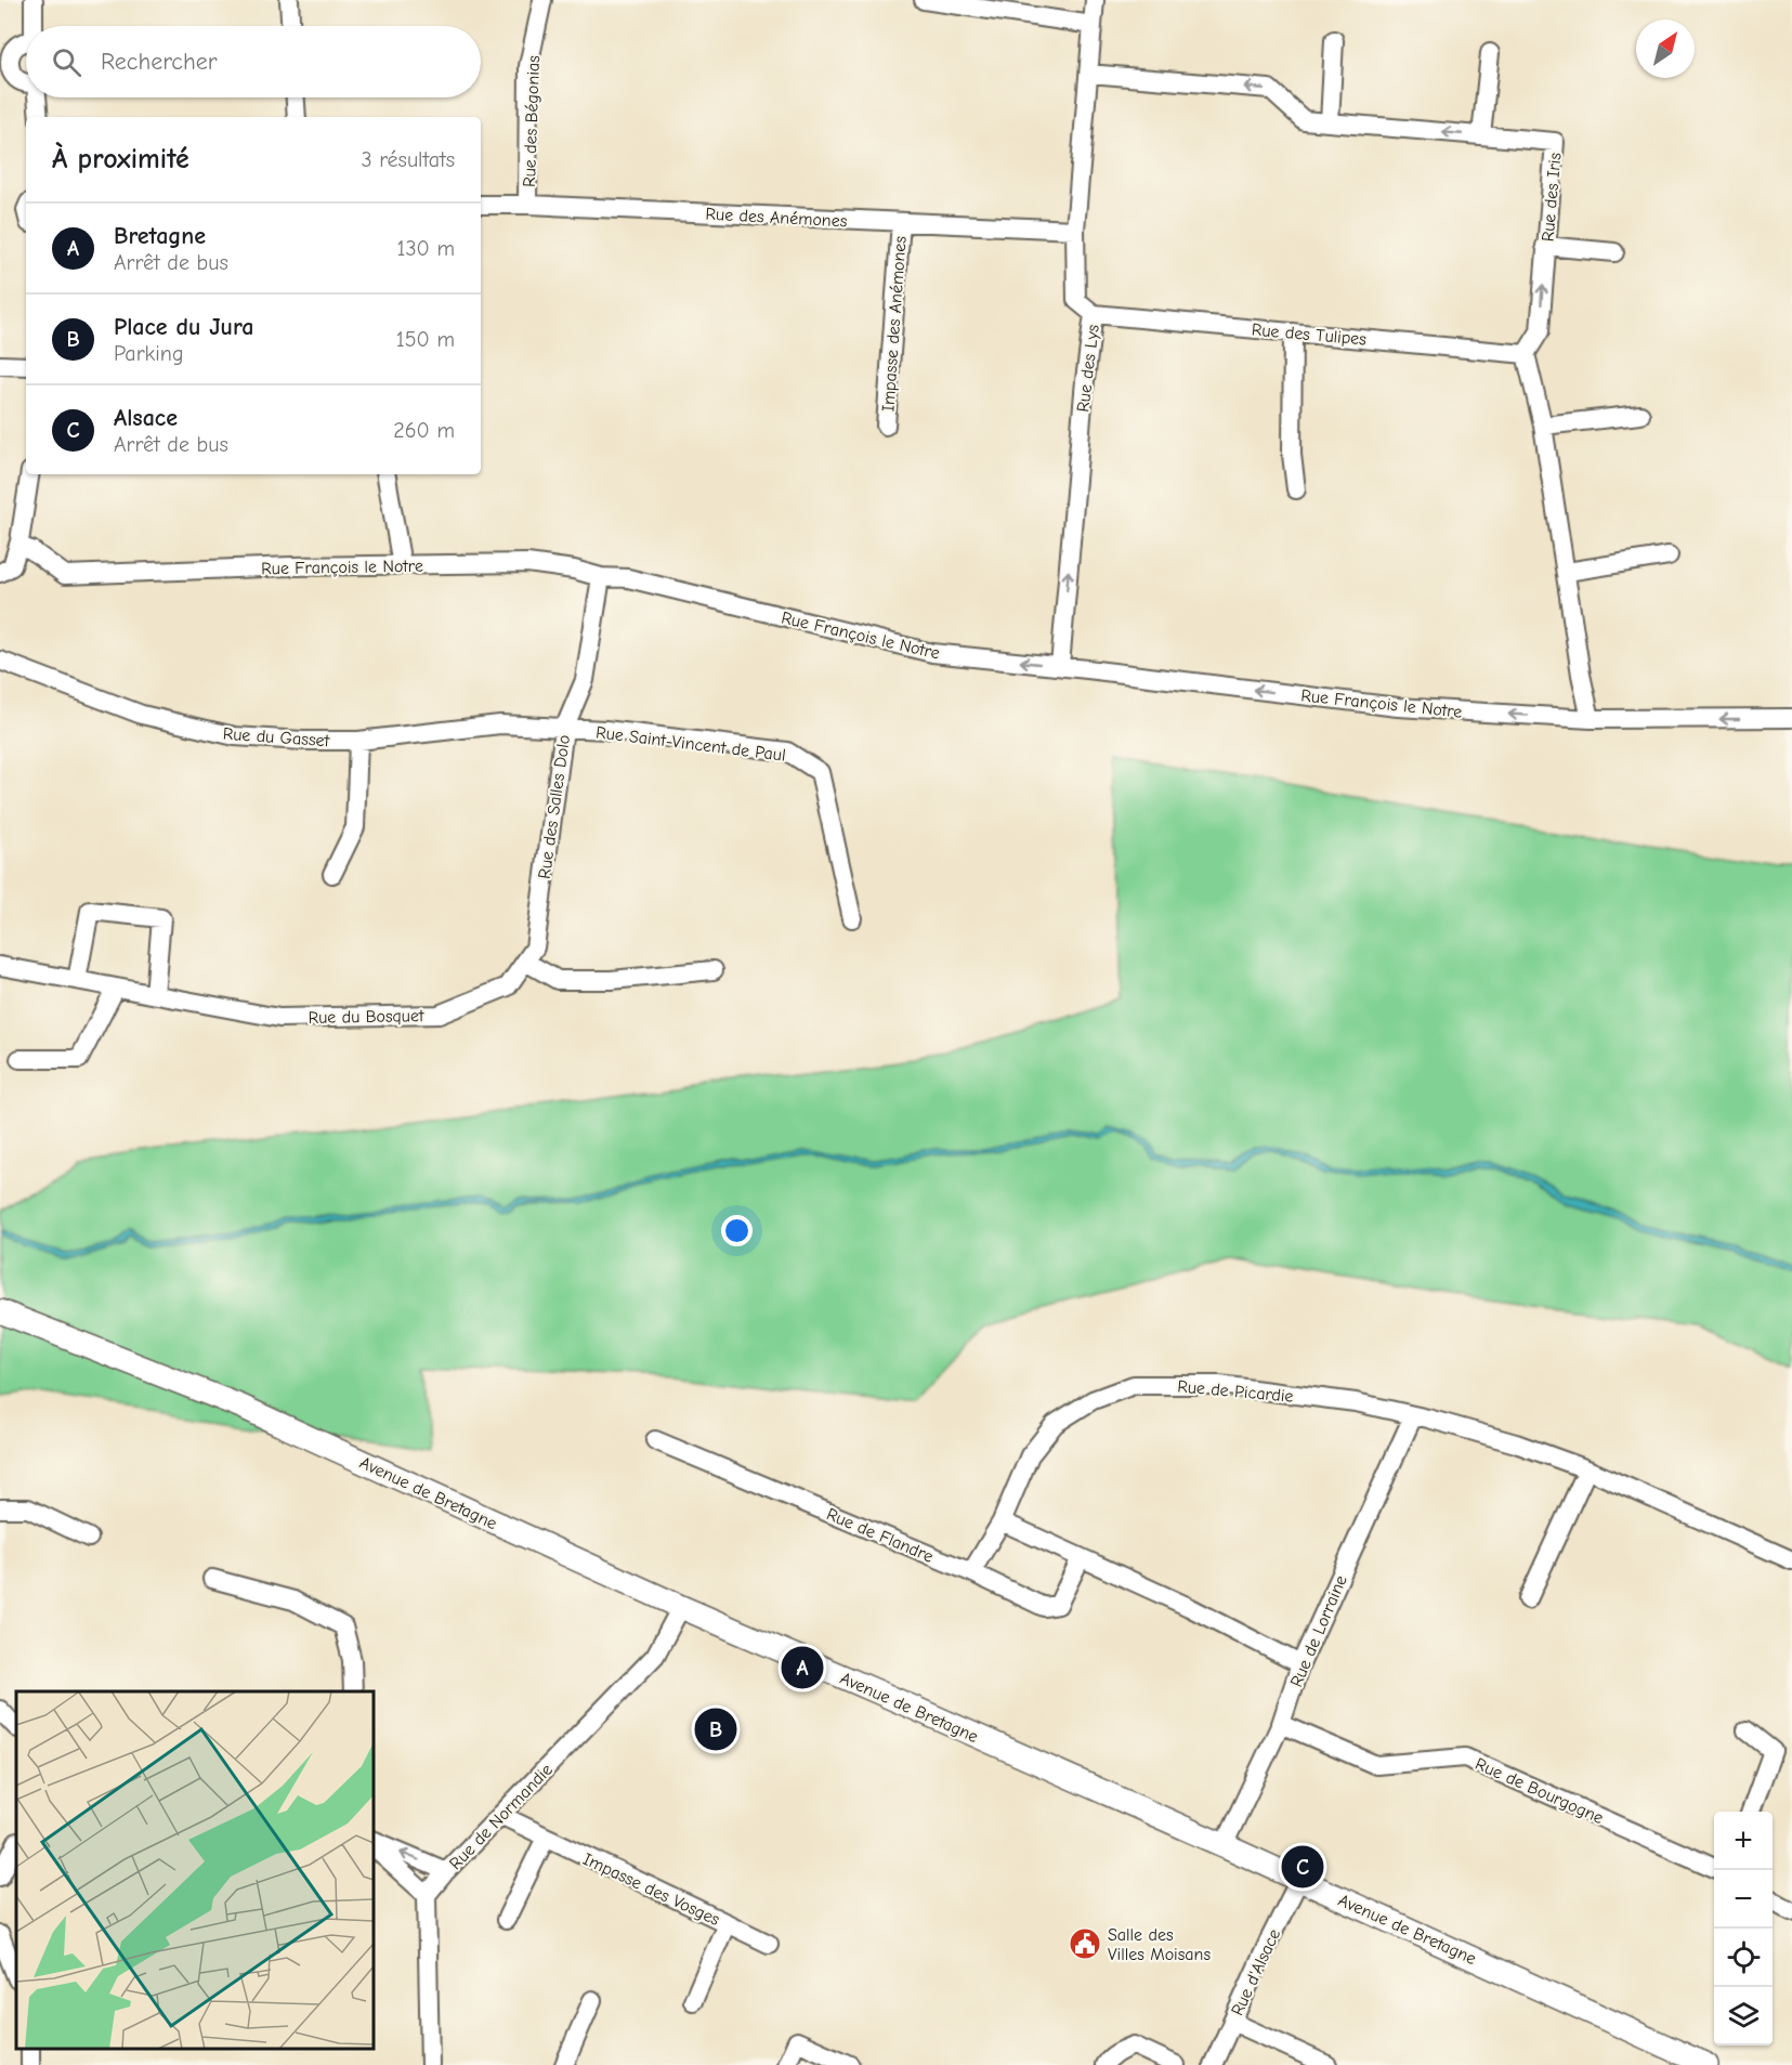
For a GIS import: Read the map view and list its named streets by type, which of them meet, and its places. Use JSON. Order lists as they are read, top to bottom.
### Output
{
  "streets": {
    "street": [
      "Rue des Bégonias",
      "Rue des Iris",
      "Rue des Anémones",
      "Impasse des Anémones",
      "Rue des Tulipes",
      "Rue des Lys",
      "Rue François le Notre",
      "Rue du Gasset",
      "Rue Saint-Vincent de Paul",
      "Rue des Salles Dolo",
      "Rue du Bosquet",
      "Rue de Picardie",
      "Avenue de Bretagne",
      "Rue de Flandre",
      "Rue de Lorraine",
      "Rue de Bourgogne",
      "Rue de Normandie",
      "Impasse des Vosges",
      "Rue d'Alsace"
    ]
  },
  "crossings": [
    ["Rue des Bégonias", "Rue des Anémones"],
    ["Rue des Iris", "Rue des Tulipes"],
    ["Rue des Iris", "Rue des Lys"],
    ["Rue des Anémones", "Impasse des Anémones"],
    ["Rue des Anémones", "Rue des Lys"],
    ["Rue des Tulipes", "Rue des Lys"],
    ["Rue des Lys", "Rue François le Notre"],
    ["Rue François le Notre", "Rue des Salles Dolo"],
    ["Rue du Gasset", "Rue Saint-Vincent de Paul"],
    ["Rue du Gasset", "Rue des Salles Dolo"],
    ["Rue Saint-Vincent de Paul", "Rue des Salles Dolo"],
    ["Rue des Salles Dolo", "Rue du Bosquet"],
    ["Rue de Picardie", "Rue de Flandre"],
    ["Rue de Picardie", "Rue de Lorraine"],
    ["Avenue de Bretagne", "Rue de Lorraine"],
    ["Avenue de Bretagne", "Rue de Normandie"],
    ["Avenue de Bretagne", "Rue d'Alsace"],
    ["Rue de Lorraine", "Rue de Bourgogne"],
    ["Rue de Normandie", "Impasse des Vosges"]
  ],
  "one_way": ["Rue des Lys", "Rue François le Notre"],
  "places": {
    "public building": ["Salle des Villes Moisans"]
  },
  "north": "top right",
  "page": {
    "search": "Rechercher",
    "heading": ["À proximité", "3 résultats"],
    "list": [
      {
        "mark": "A",
        "name": "Bretagne",
        "note": "Arrêt de bus",
        "value": "130 m"
      },
      {
        "mark": "B",
        "name": "Place du Jura",
        "note": "Parking",
        "value": "150 m"
      },
      {
        "mark": "C",
        "name": "Alsace",
        "note": "Arrêt de bus",
        "value": "260 m"
      }
    ],
    "pins": ["A", "B", "C"],
    "map_buttons": ["+", "−"]
  }
}
